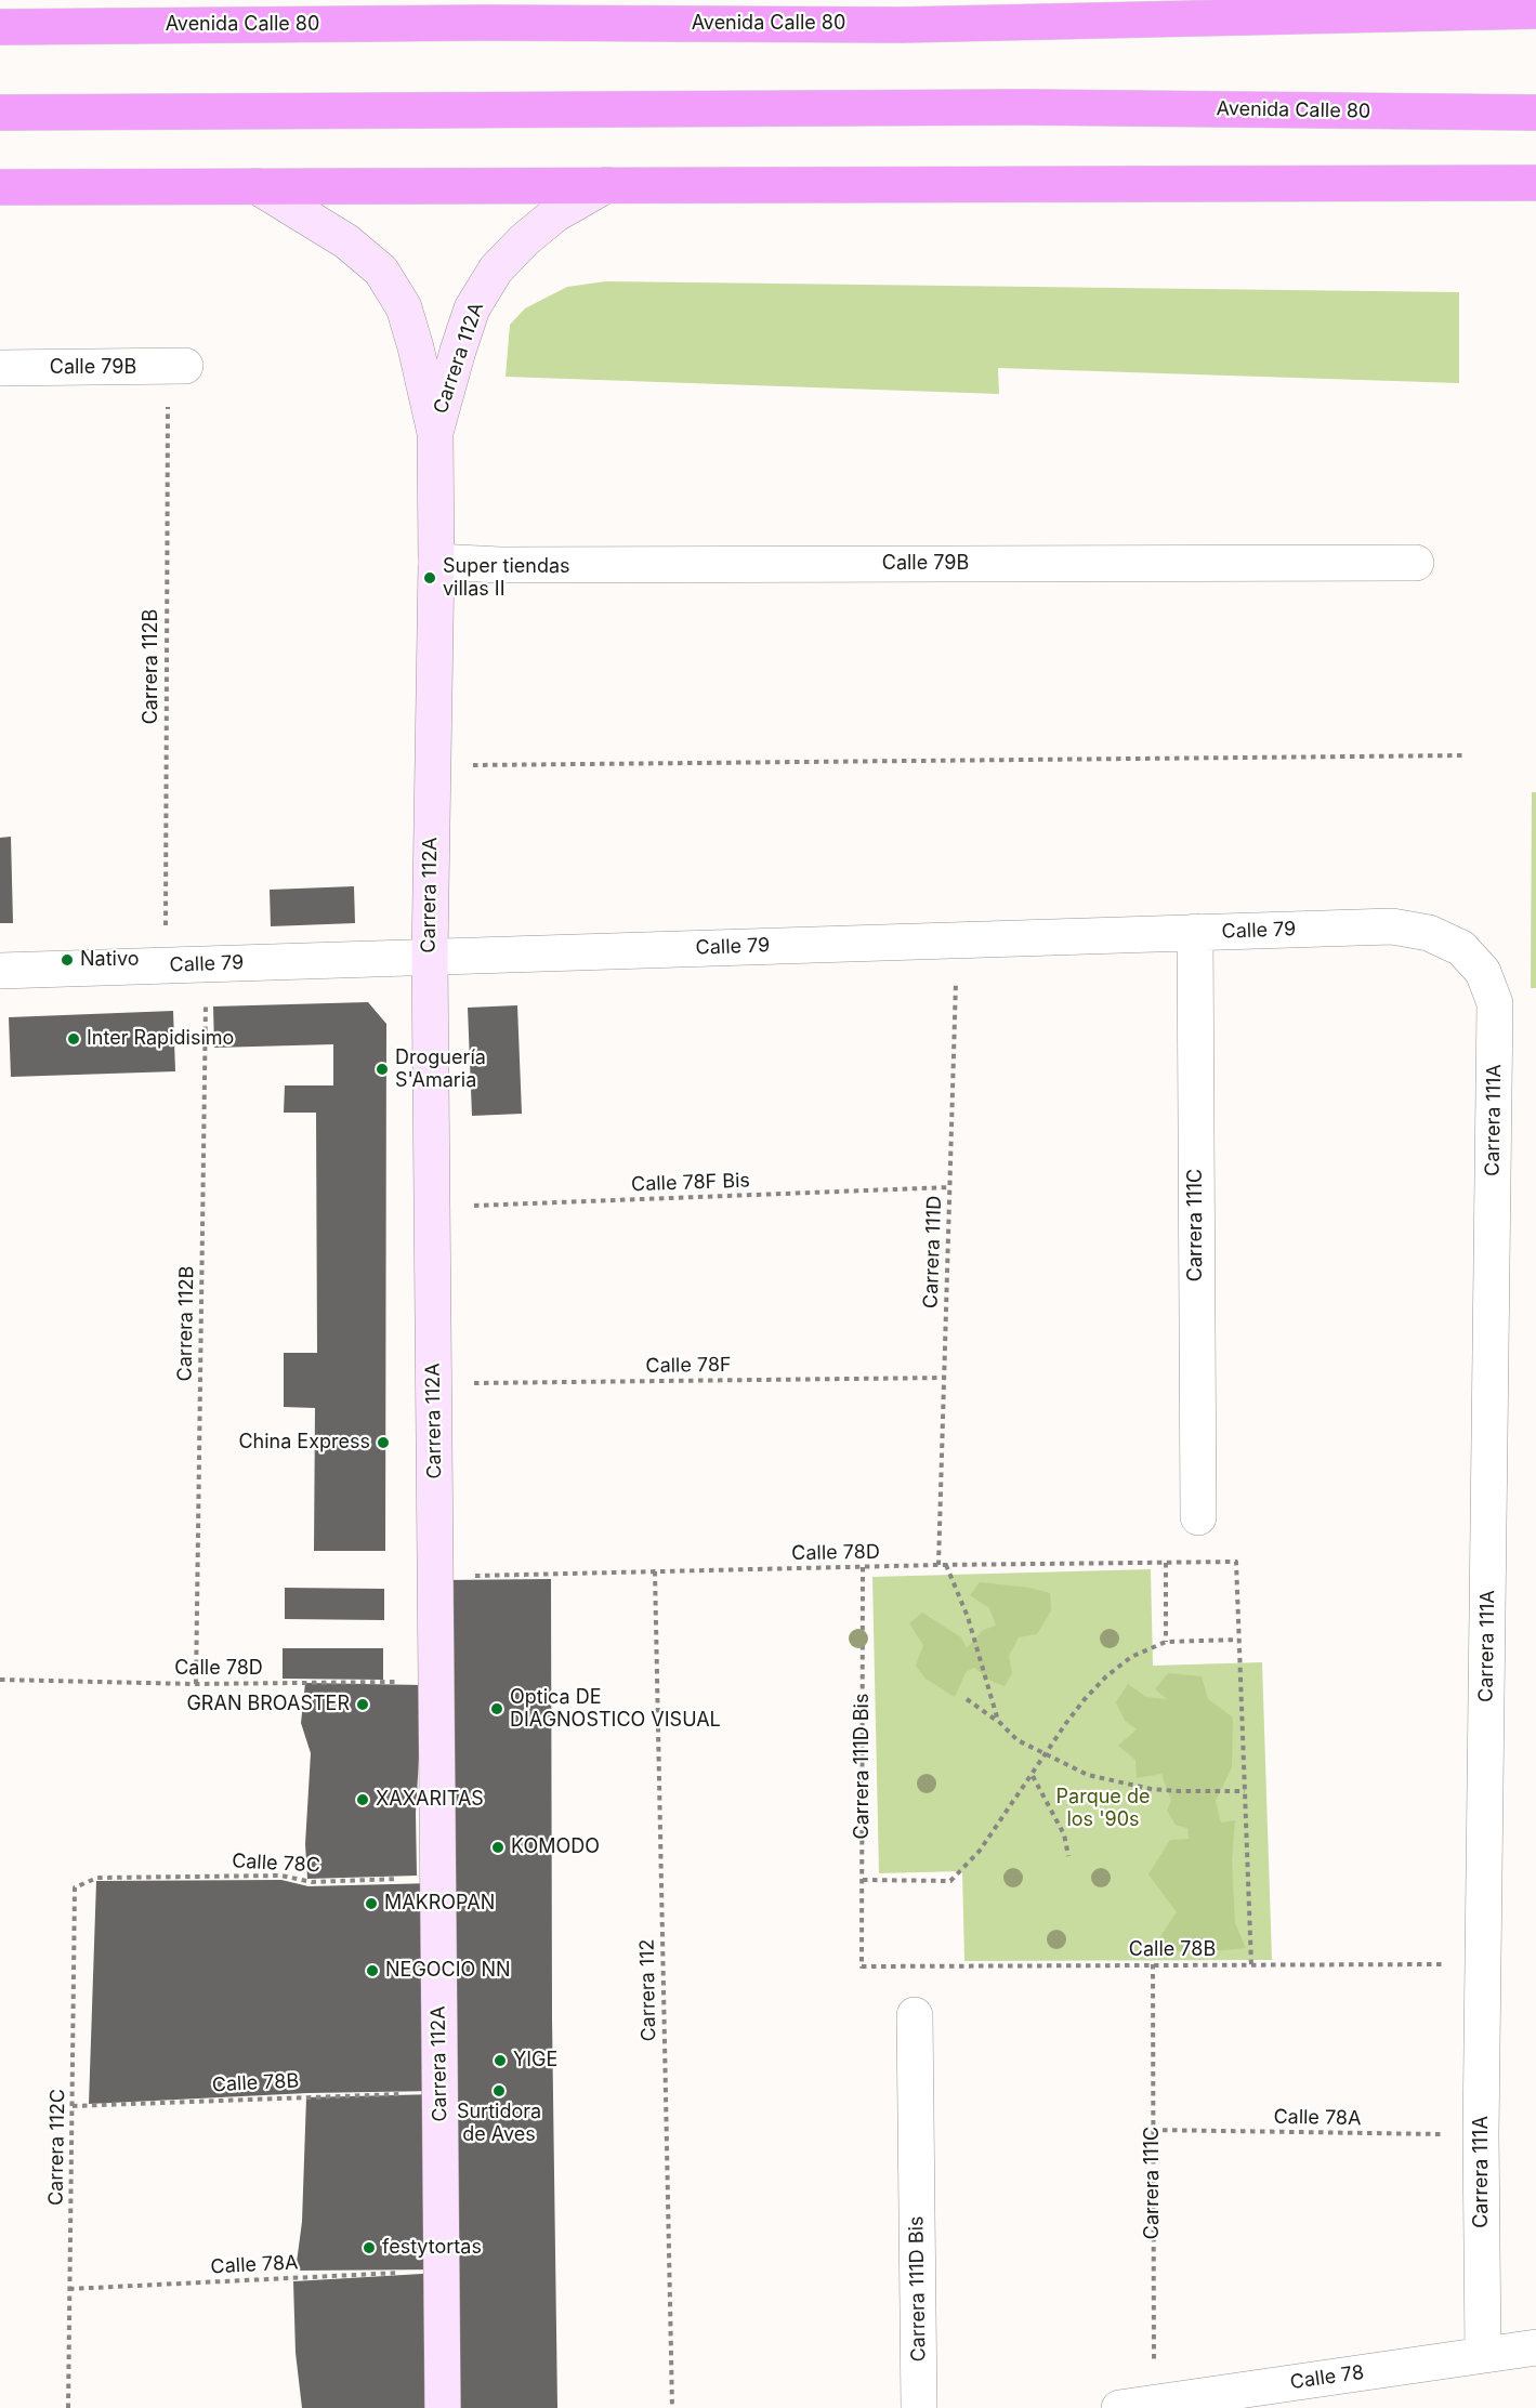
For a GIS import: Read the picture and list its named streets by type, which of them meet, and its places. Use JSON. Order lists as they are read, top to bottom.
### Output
{
  "streets": {
    "highway": ["Avenida Calle 80"],
    "street": [
      "Carrera 112A",
      "Calle 79B",
      "Calle 79",
      "Carrera 111A",
      "Carrera 111C",
      "Carrera 111D Bis",
      "Calle 78"
    ],
    "path": [
      "Carrera 112B",
      "Calle 78F Bis",
      "Carrera 111D",
      "Calle 78F",
      "Calle 78D",
      "Calle 78C",
      "Calle 78B",
      "Carrera 112",
      "Calle 78A",
      "Carrera 112C"
    ]
  },
  "crossings": [
    ["Carrera 112A", "Calle 79B"],
    ["Carrera 112A", "Calle 79"],
    ["Carrera 112A", "Calle 78F Bis"],
    ["Carrera 112A", "Calle 78F"],
    ["Carrera 112A", "Calle 78D"],
    ["Carrera 112A", "Calle 78C"],
    ["Carrera 112A", "Calle 78B"],
    ["Carrera 112A", "Calle 78A"],
    ["Calle 79B", "Carrera 112B"],
    ["Carrera 112B", "Calle 79"],
    ["Carrera 112B", "Calle 78D"],
    ["Calle 79", "Carrera 111A"],
    ["Calle 79", "Carrera 111C"],
    ["Calle 79", "Carrera 111D"],
    ["Carrera 111A", "Calle 78B"],
    ["Carrera 111A", "Calle 78A"],
    ["Carrera 111A", "Calle 78"],
    ["Calle 78F Bis", "Carrera 111D"],
    ["Carrera 111C", "Calle 78B"],
    ["Carrera 111C", "Calle 78A"],
    ["Carrera 111C", "Calle 78"],
    ["Carrera 111D", "Calle 78F"],
    ["Carrera 111D", "Calle 78D"],
    ["Calle 78D", "Carrera 111D Bis"],
    ["Calle 78D", "Carrera 112"],
    ["Carrera 111D Bis", "Calle 78B"],
    ["Calle 78C", "Carrera 112C"],
    ["Calle 78B", "Carrera 112C"],
    ["Calle 78A", "Carrera 112C"]
  ],
  "parks": ["Parque de los '90s"],
  "places": [
    "Super tiendas villas II",
    "Nativo",
    "Inter Rapidisimo",
    "Droguería S'Amaria",
    "China Express",
    "GRAN BROASTER",
    "Optica DE DIAGNOSTICO VISUAL",
    "XAXARITAS",
    "KOMODO",
    "MAKROPAN",
    "NEGOCIO NN",
    "YIGE",
    "Surtidora de Aves",
    "festytortas"
  ]
}
